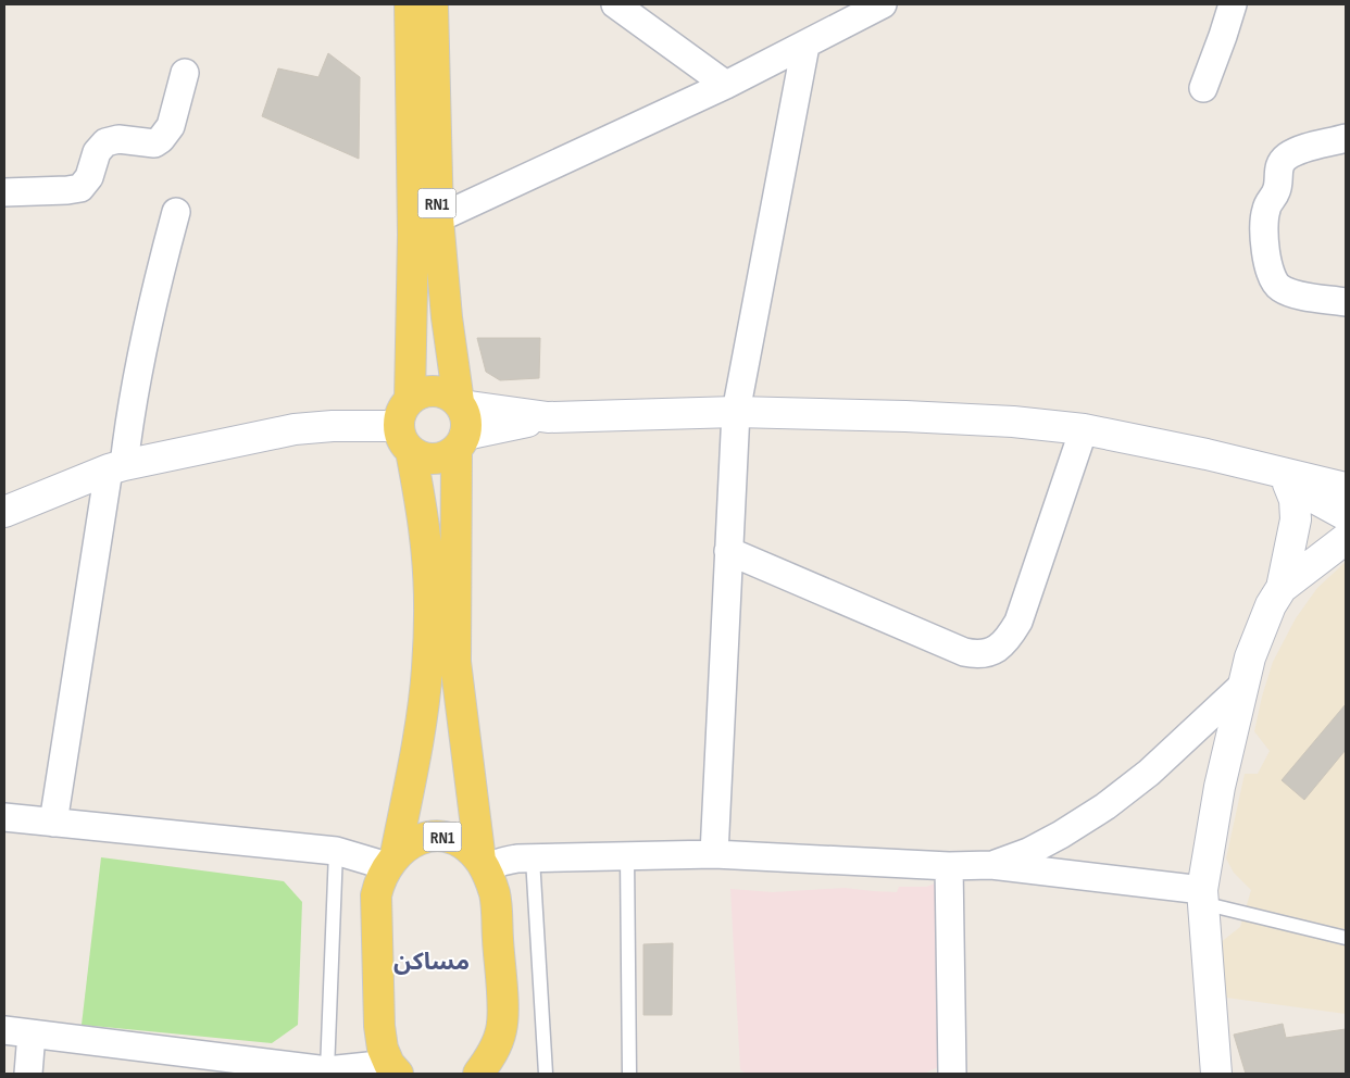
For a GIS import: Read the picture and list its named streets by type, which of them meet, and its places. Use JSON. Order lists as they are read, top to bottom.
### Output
{
  "streets": {
    "main road": ["RN1"]
  },
  "districts": ["مساكن"]
}
